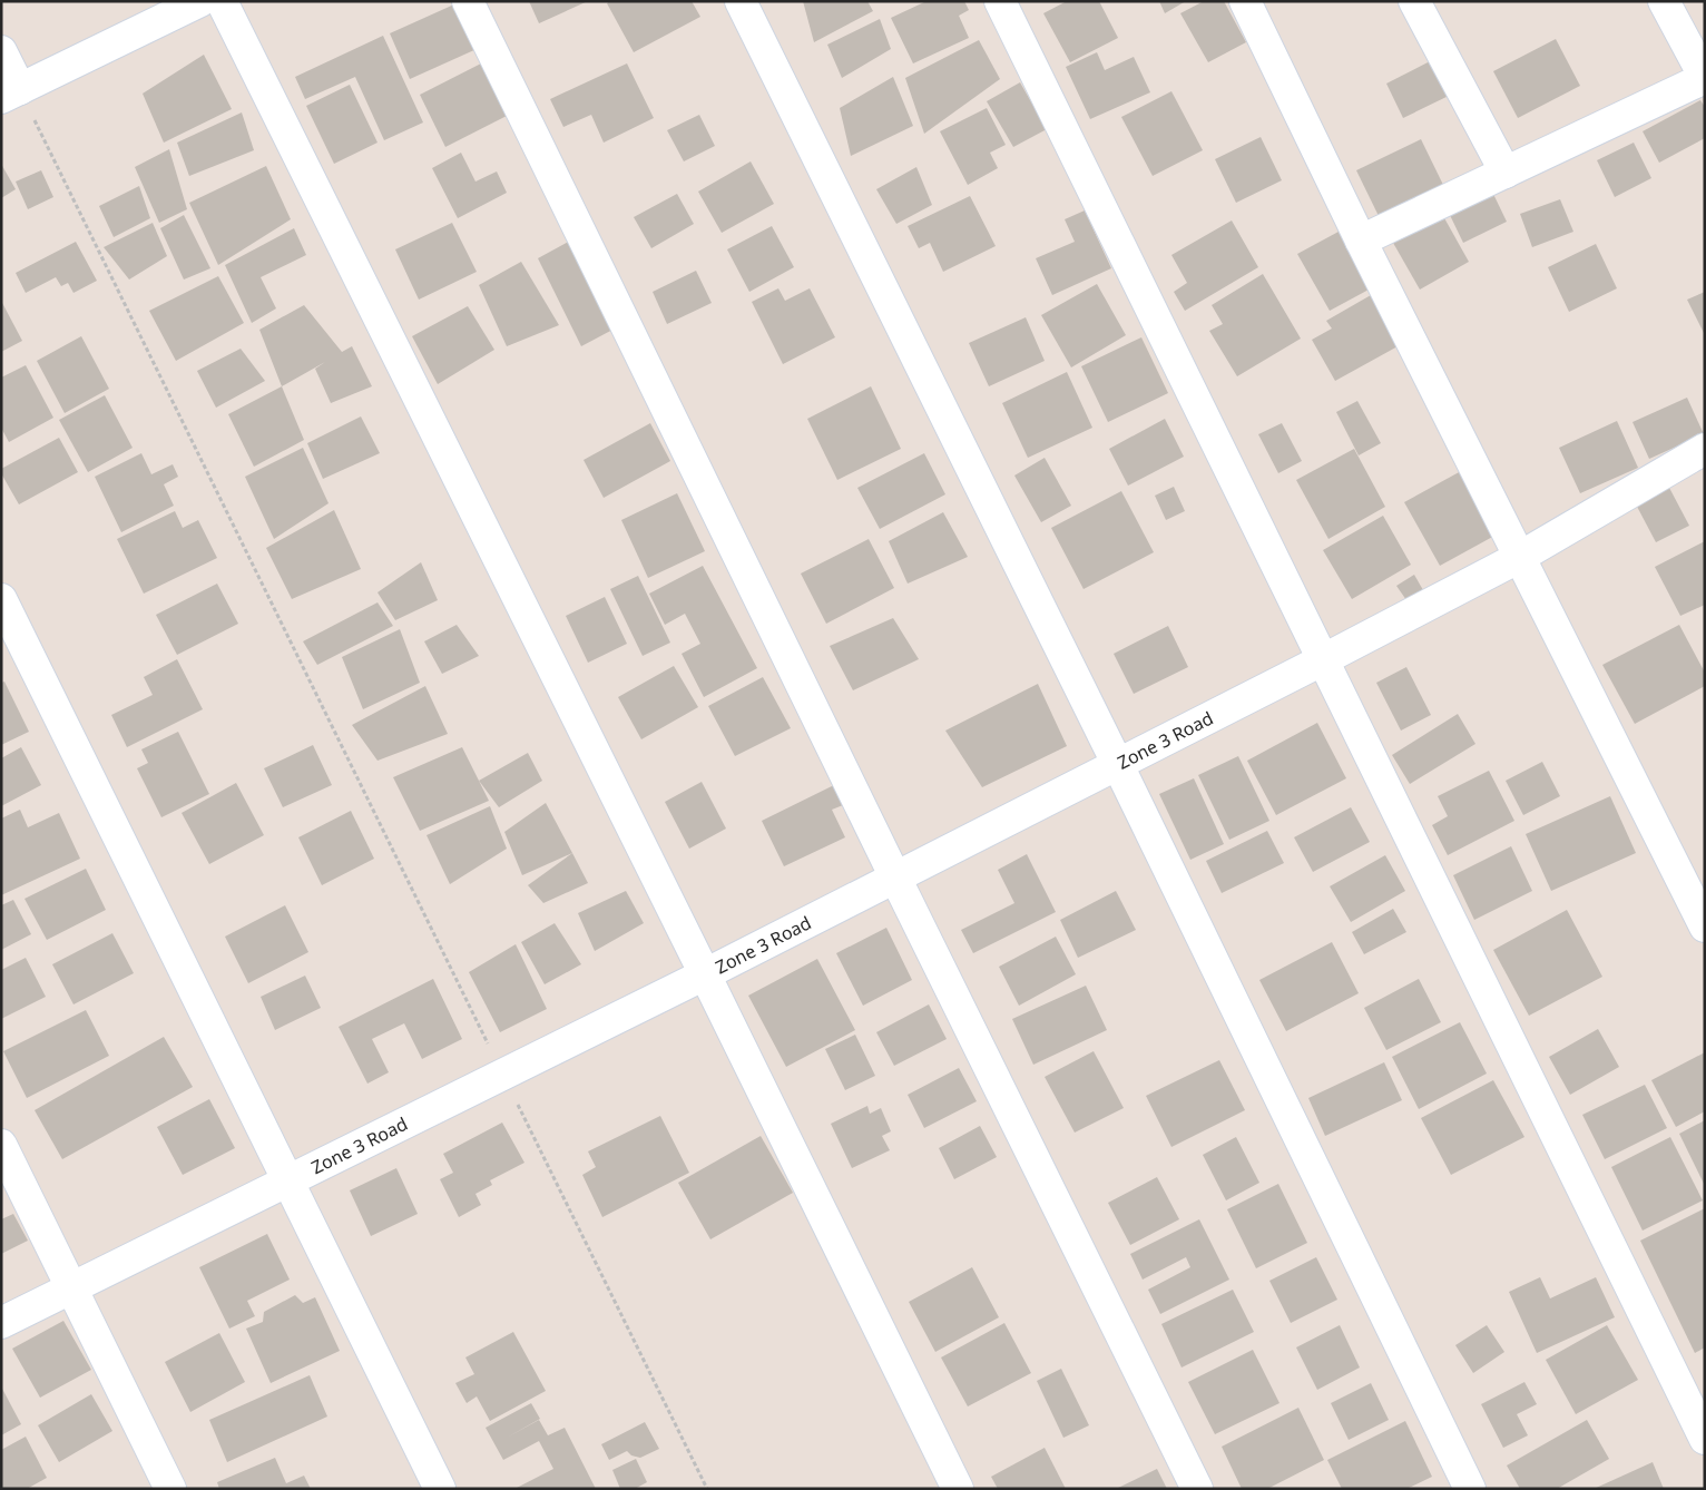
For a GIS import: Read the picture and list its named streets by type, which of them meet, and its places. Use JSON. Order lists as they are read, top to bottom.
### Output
{
  "streets": {
    "street": ["Zone 3 Road"]
  }
}
